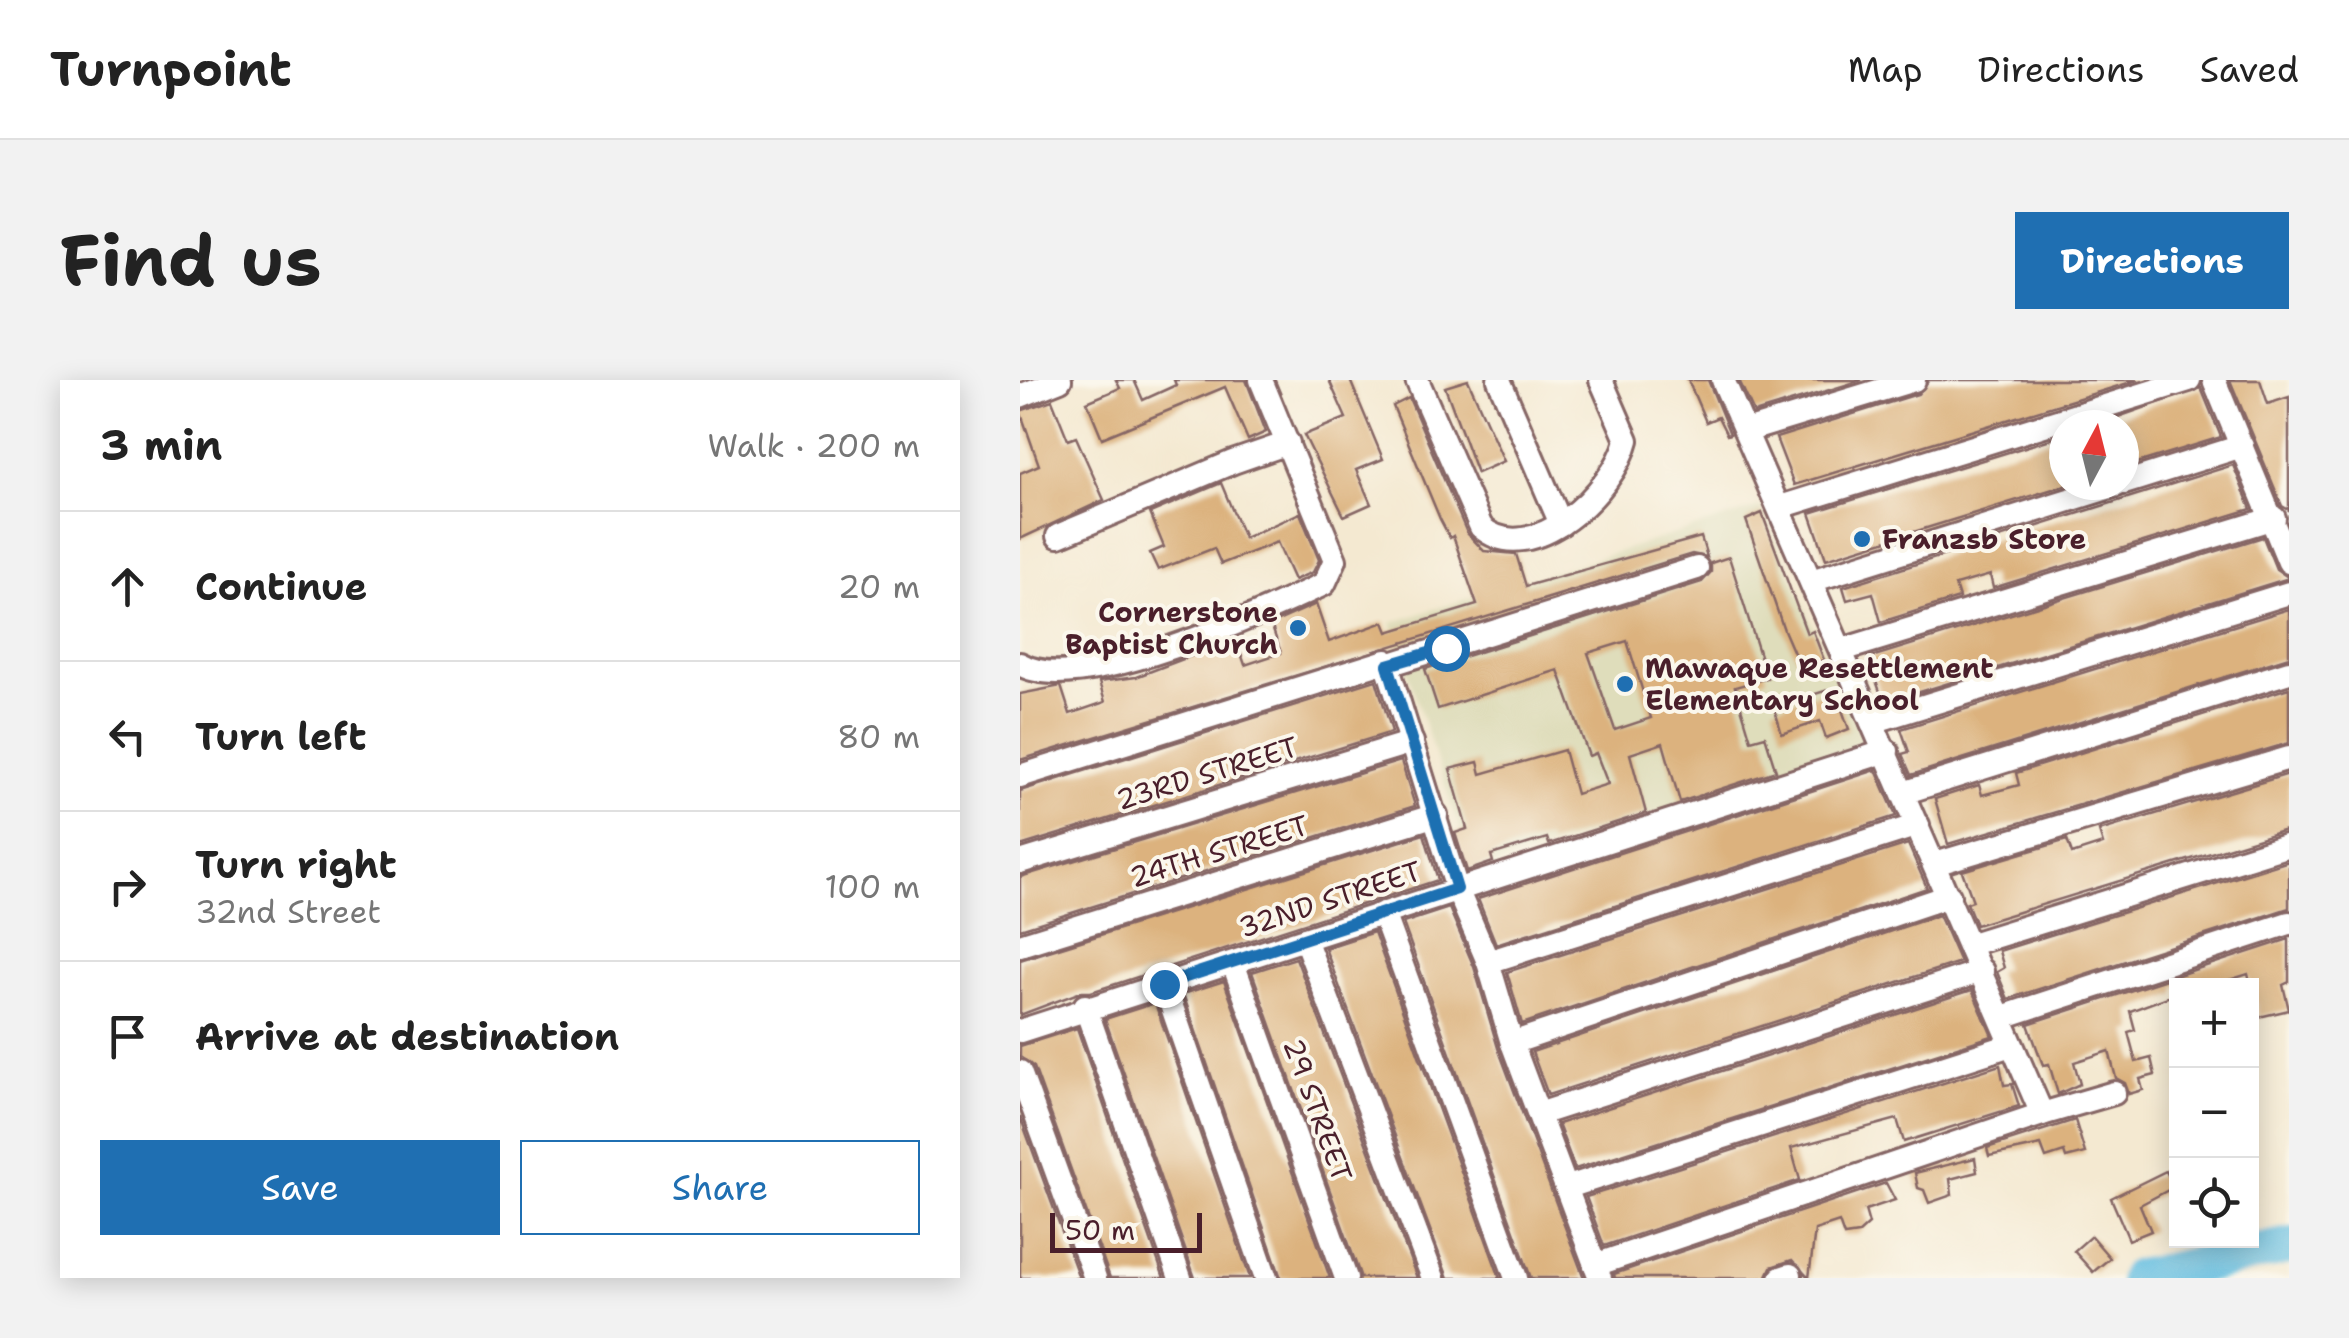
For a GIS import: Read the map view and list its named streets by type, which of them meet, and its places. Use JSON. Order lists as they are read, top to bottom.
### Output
{
  "streets": {
    "street": [
      "23RD STREET",
      "24TH STREET",
      "32ND STREET",
      "29 STREET"
    ]
  },
  "crossings": [
    ["32ND STREET", "29 STREET"]
  ],
  "places": ["Franzsb Store", "Cornerstone Baptist Church", "Mawaque Resettlement Elementary School"],
  "scale_bar": "50 m",
  "north": "top",
  "page": {
    "header": "Turnpoint",
    "nav": ["Map", "Directions", "Saved"],
    "buttons": [
      "Directions",
      ["Save", "Share"]
    ],
    "title": "Find us",
    "heading": ["3 min", "Walk · 200 m"],
    "list": [
      ["Continue", "20 m"],
      ["Turn left", "80 m"],
      ["Turn right", "32nd Street", "100 m"],
      "Arrive at destination"
    ],
    "map_buttons": ["+", "−"],
    "scale": "50 m"
  }
}
